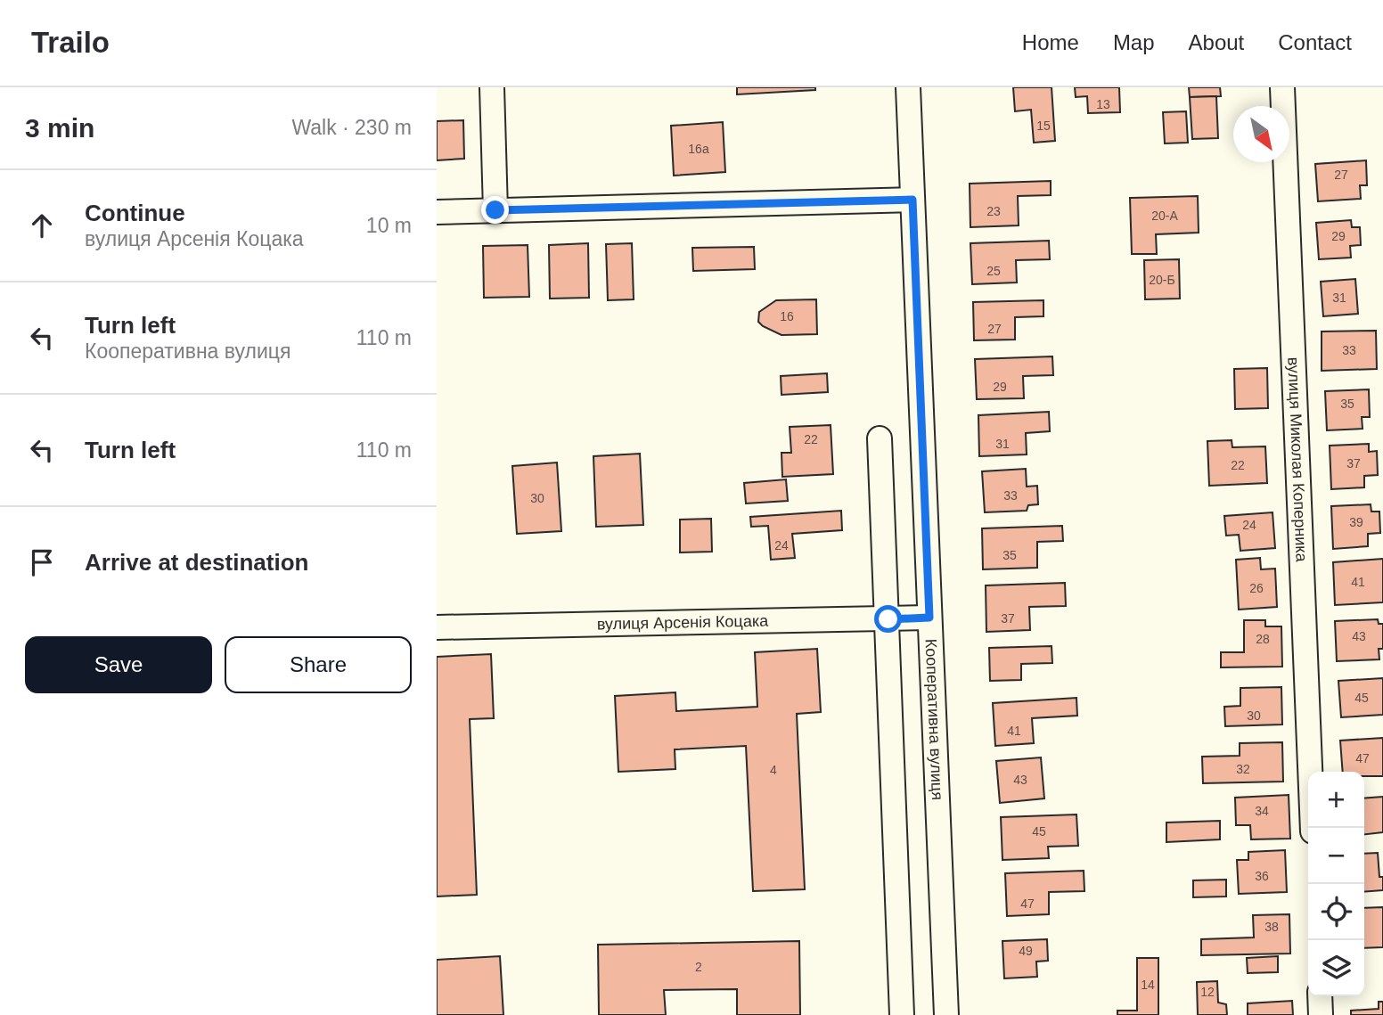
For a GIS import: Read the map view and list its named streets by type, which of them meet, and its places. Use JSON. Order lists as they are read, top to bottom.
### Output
{
  "streets": {
    "street": ["вулиця Миколая Коперника", "вулиця Арсенія Коцака", "Кооперативна вулиця"]
  },
  "crossings": [
    ["вулиця Арсенія Коцака", "Кооперативна вулиця"]
  ],
  "house_numbers": [
    "13",
    "15",
    "16а",
    "27",
    "23",
    "20-А",
    "29",
    "25",
    "20-Б",
    "31",
    "16",
    "27",
    "33",
    "29",
    "35",
    "22",
    "31",
    "37",
    "22",
    "33",
    "30",
    "39",
    "24",
    "24",
    "35",
    "41",
    "26",
    "37",
    "43",
    "28",
    "45",
    "30",
    "41",
    "47",
    "32",
    "4",
    "43",
    "34",
    "45",
    "36",
    "47",
    "38",
    "49",
    "2",
    "14",
    "12"
  ],
  "north": "bottom right",
  "page": {
    "header": "Trailo",
    "nav": [
      "Home",
      "Map",
      "About",
      "Contact"
    ],
    "heading": ["3 min", "Walk · 230 m"],
    "list": [
      ["Continue", "вулиця Арсенія Коцака", "10 m"],
      ["Turn left", "Кооперативна вулиця", "110 m"],
      ["Turn left", "110 m"],
      "Arrive at destination"
    ],
    "buttons": ["Save", "Share"],
    "map_buttons": ["+", "−"]
  }
}
